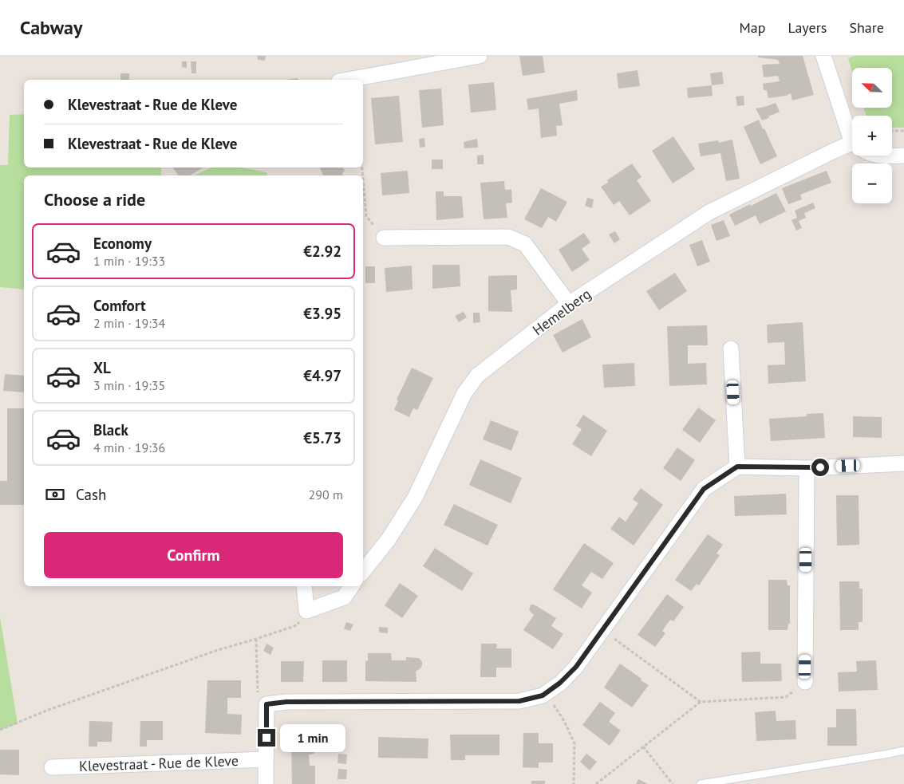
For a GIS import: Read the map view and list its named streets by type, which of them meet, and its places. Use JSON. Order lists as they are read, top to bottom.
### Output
{
  "streets": {
    "street": ["Hemelberg", "Klevestraat - Rue de Kleve"]
  },
  "north": "top left",
  "page": {
    "header": "Cabway",
    "nav": ["Map", "Layers", "Share"],
    "map_buttons": ["+", "−"],
    "banner": ["Klevestraat - Rue de Kleve", "Klevestraat - Rue de Kleve"],
    "heading": "Choose a ride",
    "list": [
      {
        "name": "Economy",
        "note": "1 min · 19:33",
        "value": "€2.92"
      },
      {
        "name": "Comfort",
        "note": "2 min · 19:34",
        "value": "€3.95"
      },
      {
        "name": "XL",
        "note": "3 min · 19:35",
        "value": "€4.97"
      },
      {
        "name": "Black",
        "note": "4 min · 19:36",
        "value": "€5.73"
      }
    ],
    "pay": ["Cash", "290 m"],
    "buttons": "Confirm",
    "bubble": "1 min"
  }
}
